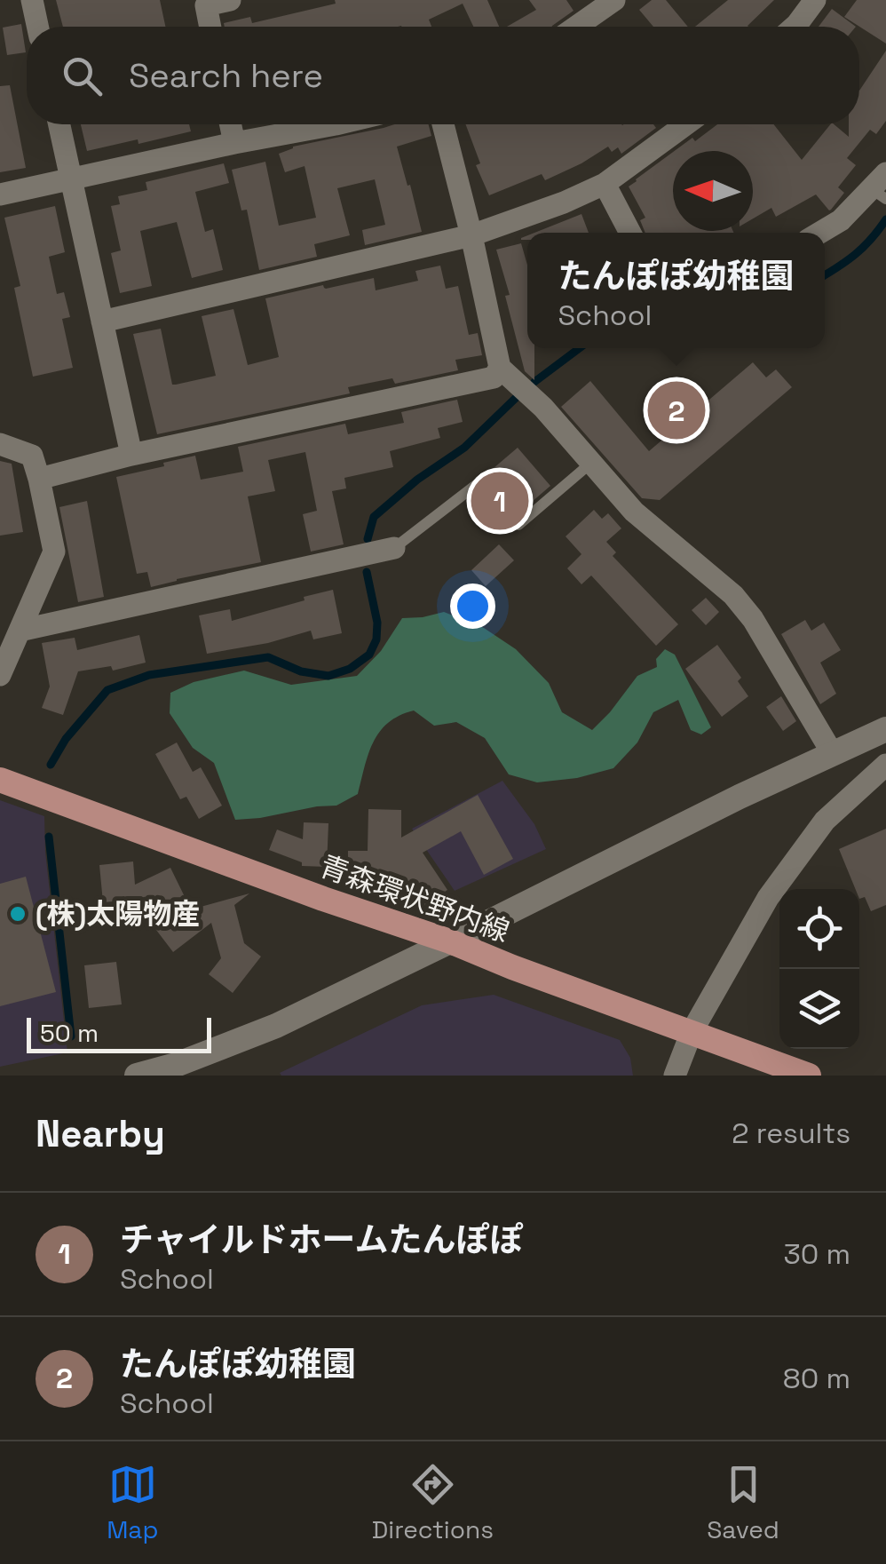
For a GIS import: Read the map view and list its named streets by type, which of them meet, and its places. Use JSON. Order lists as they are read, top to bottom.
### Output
{
  "streets": {
    "main road": ["青森環状野内線"]
  },
  "places": ["(株)太陽物産"],
  "scale_bar": "50 m",
  "north": "left",
  "page": {
    "search": "Search here",
    "popup": ["たんぽぽ幼稚園", "School"],
    "pins": ["2", "1"],
    "scale": "50 m",
    "heading": ["Nearby", "2 results"],
    "list": [
      {
        "mark": "1",
        "name": "チャイルドホームたんぽぽ",
        "note": "School",
        "value": "30 m"
      },
      {
        "mark": "2",
        "name": "たんぽぽ幼稚園",
        "note": "School",
        "value": "80 m"
      }
    ],
    "nav": ["Map", "Directions", "Saved"]
  }
}
